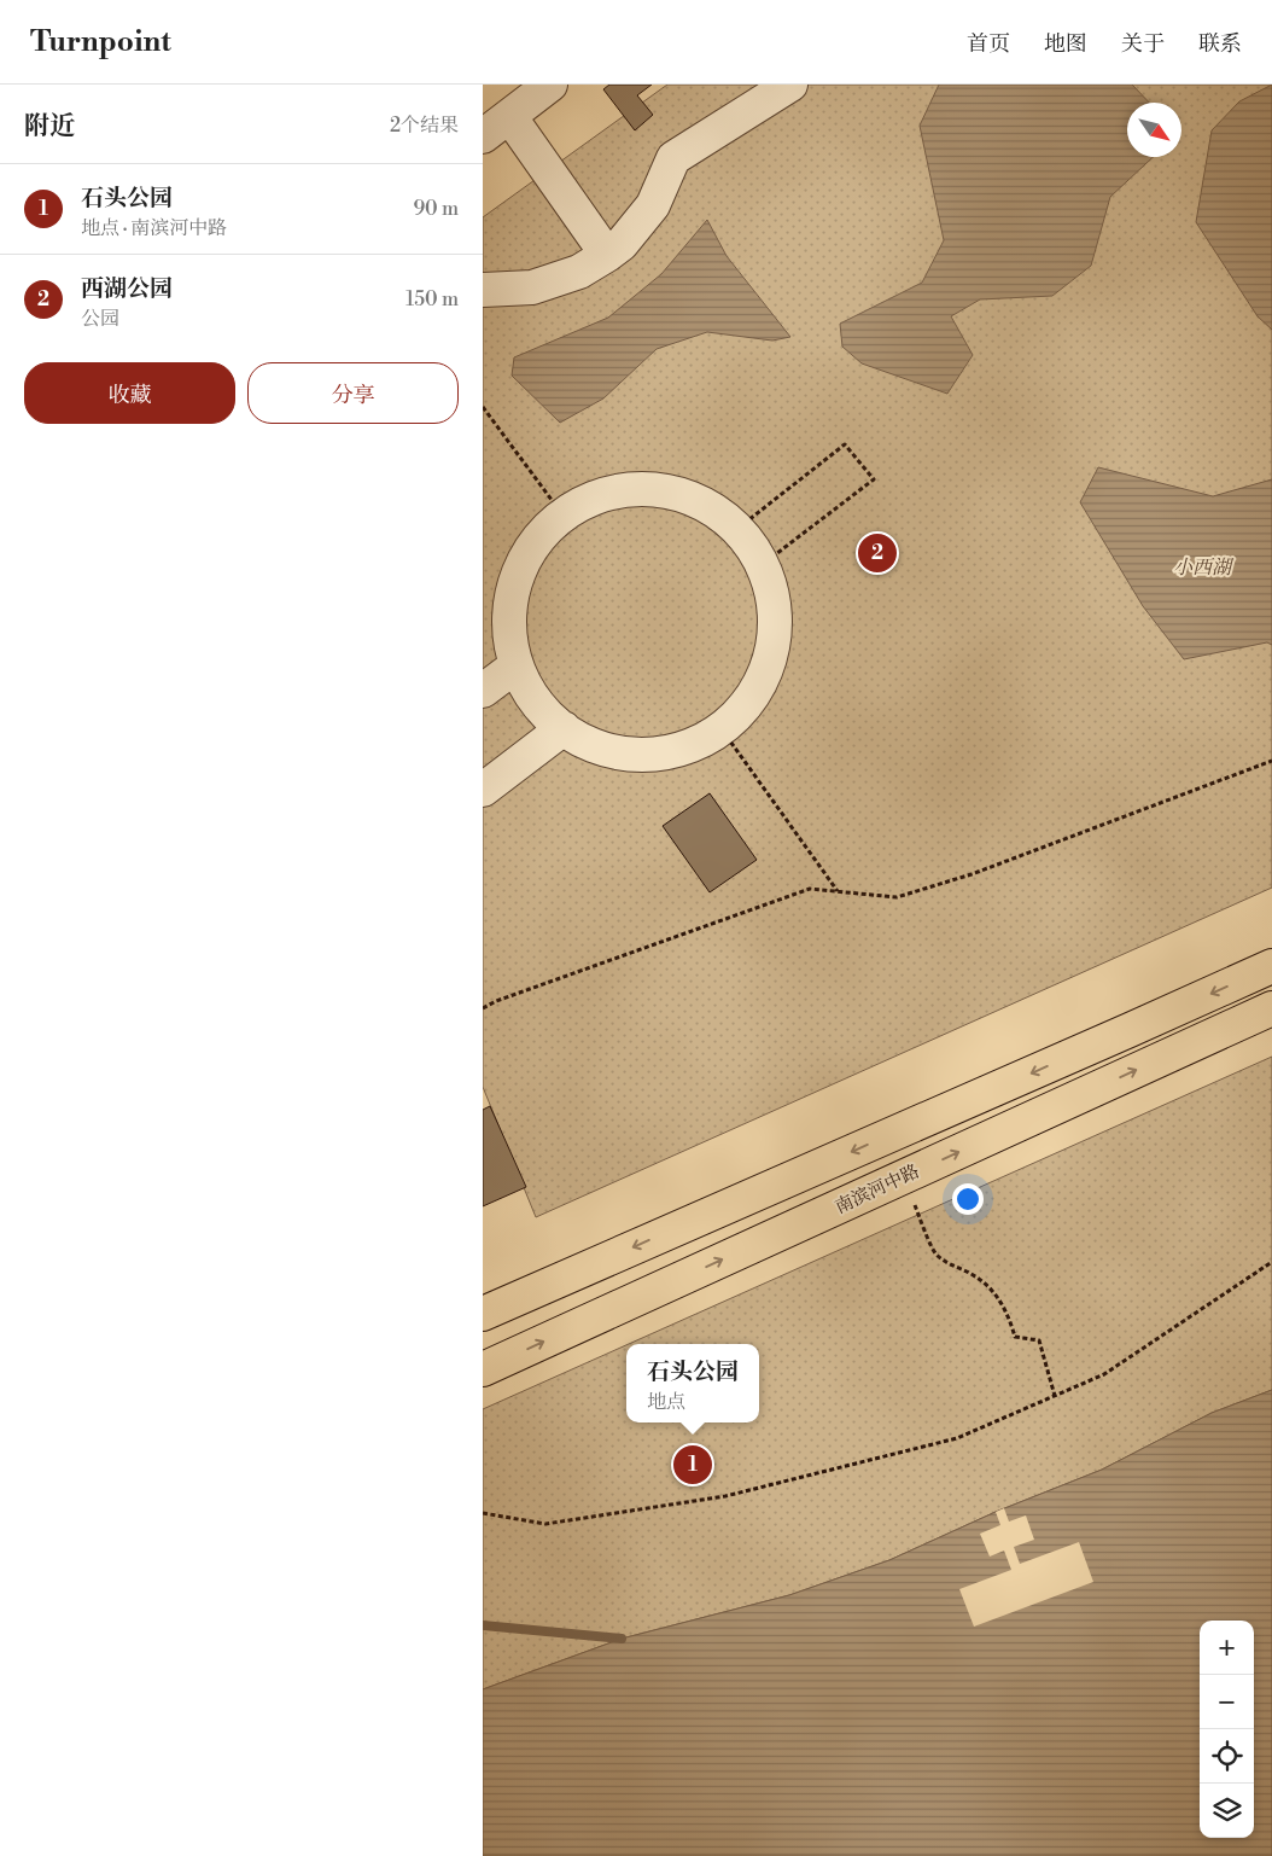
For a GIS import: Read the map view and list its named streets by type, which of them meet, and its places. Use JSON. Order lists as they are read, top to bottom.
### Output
{
  "streets": {
    "highway": ["南滨河中路"]
  },
  "water": ["小西湖"],
  "north": "bottom right",
  "page": {
    "header": "Turnpoint",
    "nav": [
      "首页",
      "地图",
      "关于",
      "联系"
    ],
    "heading": ["附近", "2个结果"],
    "list": [
      {
        "mark": "1",
        "name": "石头公园",
        "note": "地点 · 南滨河中路",
        "value": "90 m"
      },
      {
        "mark": "2",
        "name": "西湖公园",
        "note": "公园",
        "value": "150 m"
      }
    ],
    "buttons": ["收藏", "分享"],
    "pins": ["2", "1"],
    "popup": ["石头公园", "地点"],
    "map_buttons": ["+", "−"]
  }
}
